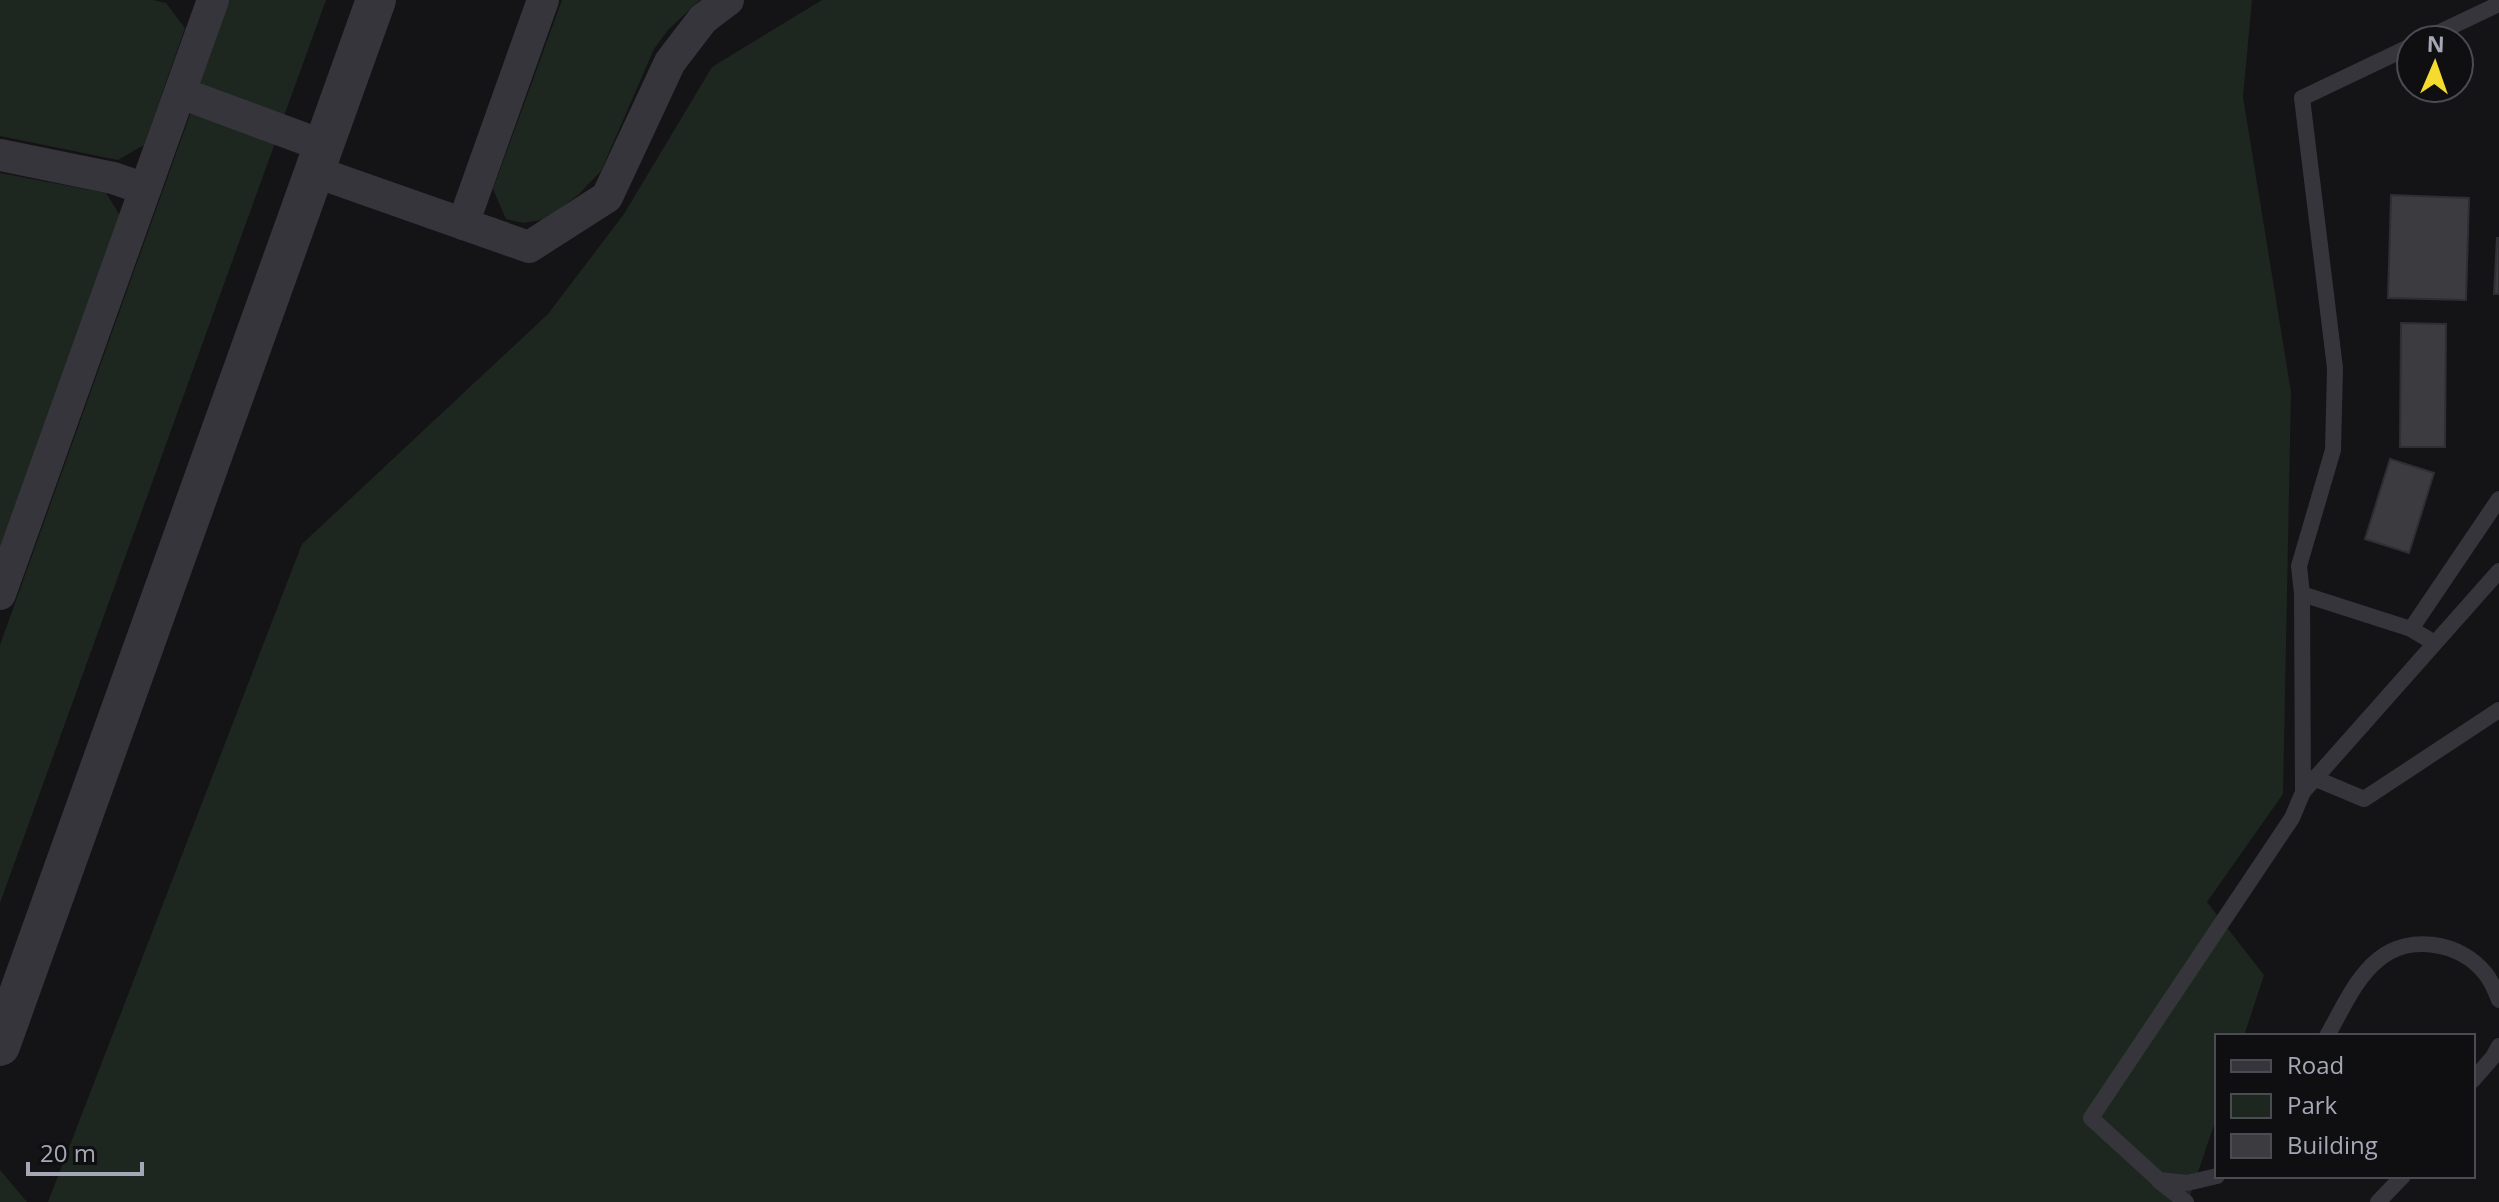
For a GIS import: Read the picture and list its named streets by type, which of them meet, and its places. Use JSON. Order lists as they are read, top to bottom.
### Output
{
  "legend": ["Road", "Park", "Building"],
  "scale_bar": "20 m",
  "north": "top"
}
